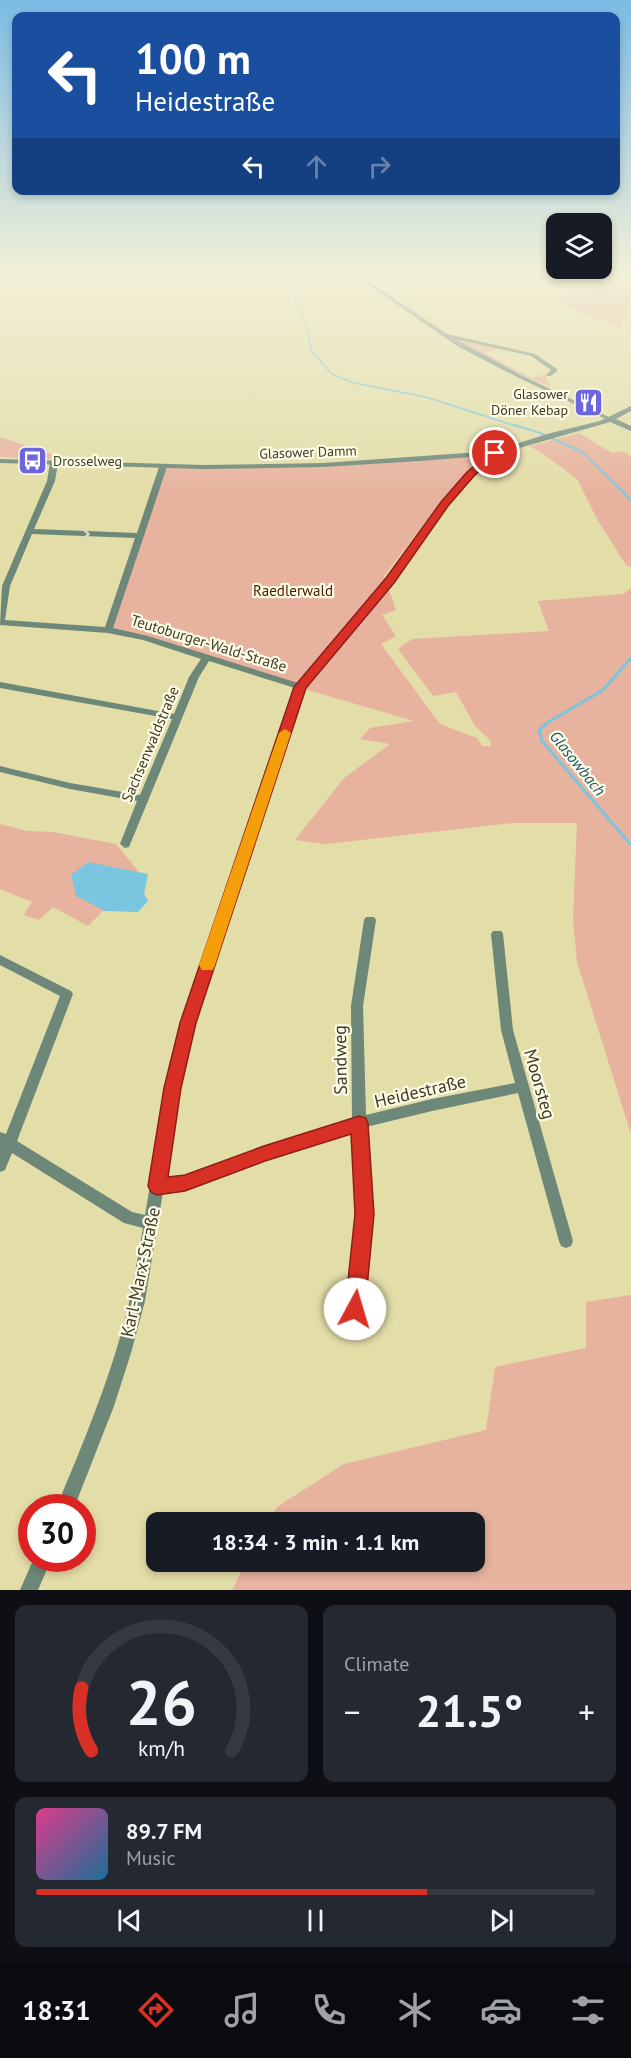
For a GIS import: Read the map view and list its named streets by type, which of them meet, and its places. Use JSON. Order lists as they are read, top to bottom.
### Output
{
  "streets": {
    "street": [
      "Glasower Damm",
      "Teutoburger-Wald-Straße",
      "Sachsenwaldstraße",
      "Sandweg",
      "Moorsteg",
      "Heidestraße",
      "Karl-Marx-Straße"
    ]
  },
  "crossings": [
    ["Teutoburger-Wald-Straße", "Sachsenwaldstraße"],
    ["Teutoburger-Wald-Straße", "Karl-Marx-Straße"],
    ["Sandweg", "Heidestraße"],
    ["Moorsteg", "Heidestraße"],
    ["Heidestraße", "Karl-Marx-Straße"]
  ],
  "water": ["Glasowbach"],
  "parks": ["Raedlerwald"],
  "places": {
    "restaurant": ["Glasower Döner Kebap"],
    "bus stop": ["Drosselweg"]
  },
  "page": {
    "turn": ["100 m", "Heidestraße"],
    "limit": "30",
    "trip": "18:34 · 3 min · 1.1 km",
    "tile": "Climate",
    "heat": ["−", "21.5°", "+"],
    "song": ["89.7 FM", "Music"],
    "tabs": "18:31",
    "gauge": ["26", "km/h"]
  }
}
